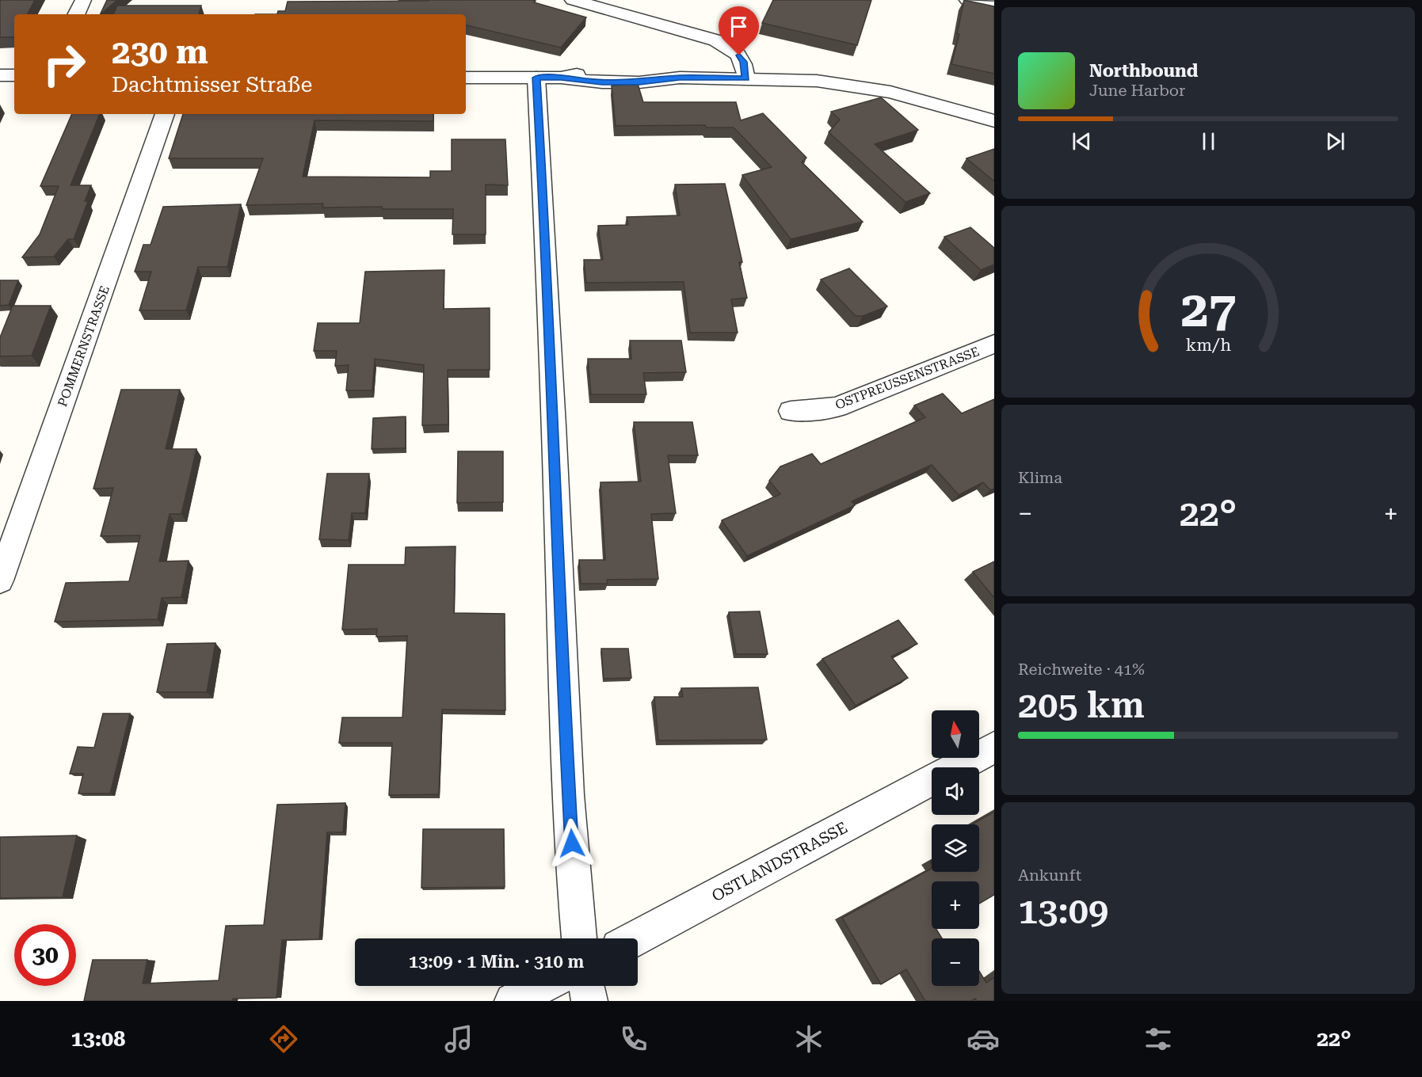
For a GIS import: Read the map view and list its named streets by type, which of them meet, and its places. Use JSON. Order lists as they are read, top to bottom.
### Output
{
  "streets": {
    "street": ["POMMERNSTRASSE", "OSTPREUSSENSTRASSE", "OSTLANDSTRASSE"]
  },
  "north": "top",
  "page": {
    "turn": ["230 m", "Dachtmisser Straße"],
    "song": ["Northbound", "June Harbor"],
    "tile": [
      "Klima",
      ["Reichweite · 41%", "205 km"],
      ["Ankunft", "13:09"]
    ],
    "heat": ["−", "22°", "+"],
    "map_buttons": ["+", "−"],
    "limit": "30",
    "trip": "13:09 · 1 Min. · 310 m",
    "tabs": ["13:08", "22°"],
    "gauge": ["27", "km/h"]
  }
}
